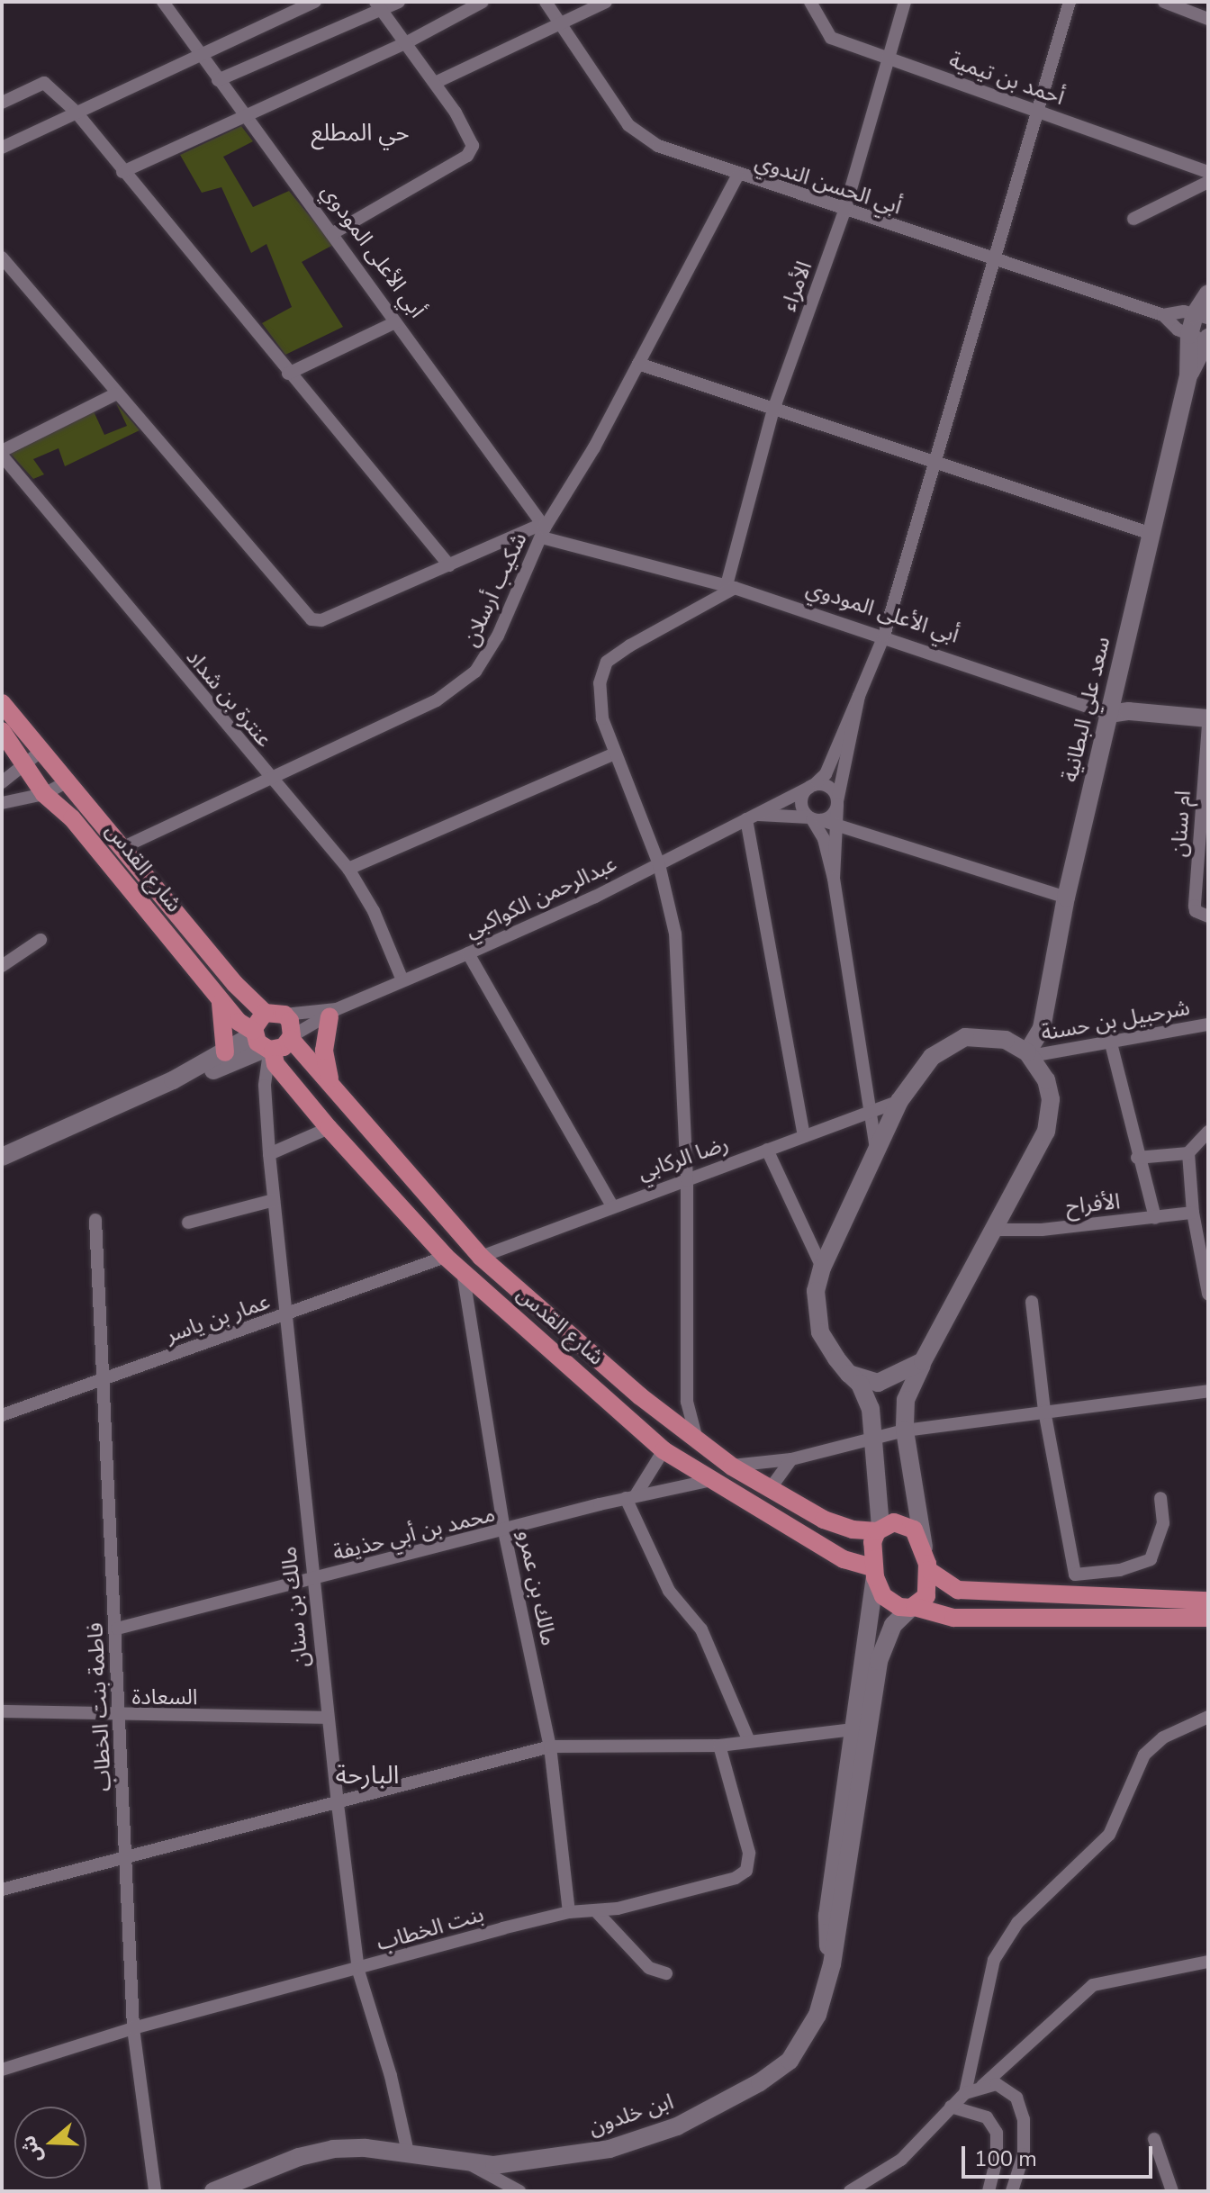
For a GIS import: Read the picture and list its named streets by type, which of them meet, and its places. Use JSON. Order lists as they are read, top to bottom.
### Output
{
  "streets": {
    "main road": [
      "أبي الأعلى المودوي",
      "سعد علي البطانية",
      "شارع القدس",
      "ابن خلدون"
    ],
    "street": [
      "أحمد بن تيمية",
      "أبي الحسن الندوي",
      "الأمراء",
      "شكيب أرسلان",
      "عنترة بن شداد",
      "ام سنان",
      "عبدالرحمن الكواكبي",
      "شرحبيل بن حسنة",
      "رضا الركابي",
      "الأفراح",
      "عمار بن ياسر",
      "محمد بن أبي حذيفة",
      "مالك بن عمرو",
      "مالك بن سنان",
      "السعادة",
      "فاطمة بنت الخطاب",
      "بنت الخطاب"
    ]
  },
  "crossings": [
    ["أحمد بن تيمية", "الأمراء"],
    ["أبي الحسن الندوي", "الأمراء"],
    ["أبي الحسن الندوي", "شكيب أرسلان"],
    ["أبي الحسن الندوي", "سعد علي البطانية"],
    ["أبي الأعلى المودوي", "الأمراء"],
    ["أبي الأعلى المودوي", "شكيب أرسلان"],
    ["أبي الأعلى المودوي", "سعد علي البطانية"],
    ["شكيب أرسلان", "عنترة بن شداد"],
    ["عنترة بن شداد", "عبدالرحمن الكواكبي"],
    ["سعد علي البطانية", "شرحبيل بن حسنة"],
    ["شارع القدس", "عمار بن ياسر"],
    ["شارع القدس", "محمد بن أبي حذيفة"],
    ["شارع القدس", "مالك بن عمرو"],
    ["شارع القدس", "مالك بن سنان"],
    ["عمار بن ياسر", "مالك بن سنان"],
    ["عمار بن ياسر", "فاطمة بنت الخطاب"],
    ["محمد بن أبي حذيفة", "مالك بن عمرو"],
    ["محمد بن أبي حذيفة", "مالك بن سنان"],
    ["محمد بن أبي حذيفة", "فاطمة بنت الخطاب"],
    ["مالك بن عمرو", "بنت الخطاب"],
    ["مالك بن سنان", "السعادة"],
    ["مالك بن سنان", "بنت الخطاب"],
    ["مالك بن سنان", "ابن خلدون"],
    ["السعادة", "فاطمة بنت الخطاب"],
    ["فاطمة بنت الخطاب", "بنت الخطاب"]
  ],
  "districts": ["حي المطلع", "البارحة"],
  "scale_bar": "100 m",
  "north": "left"
}
